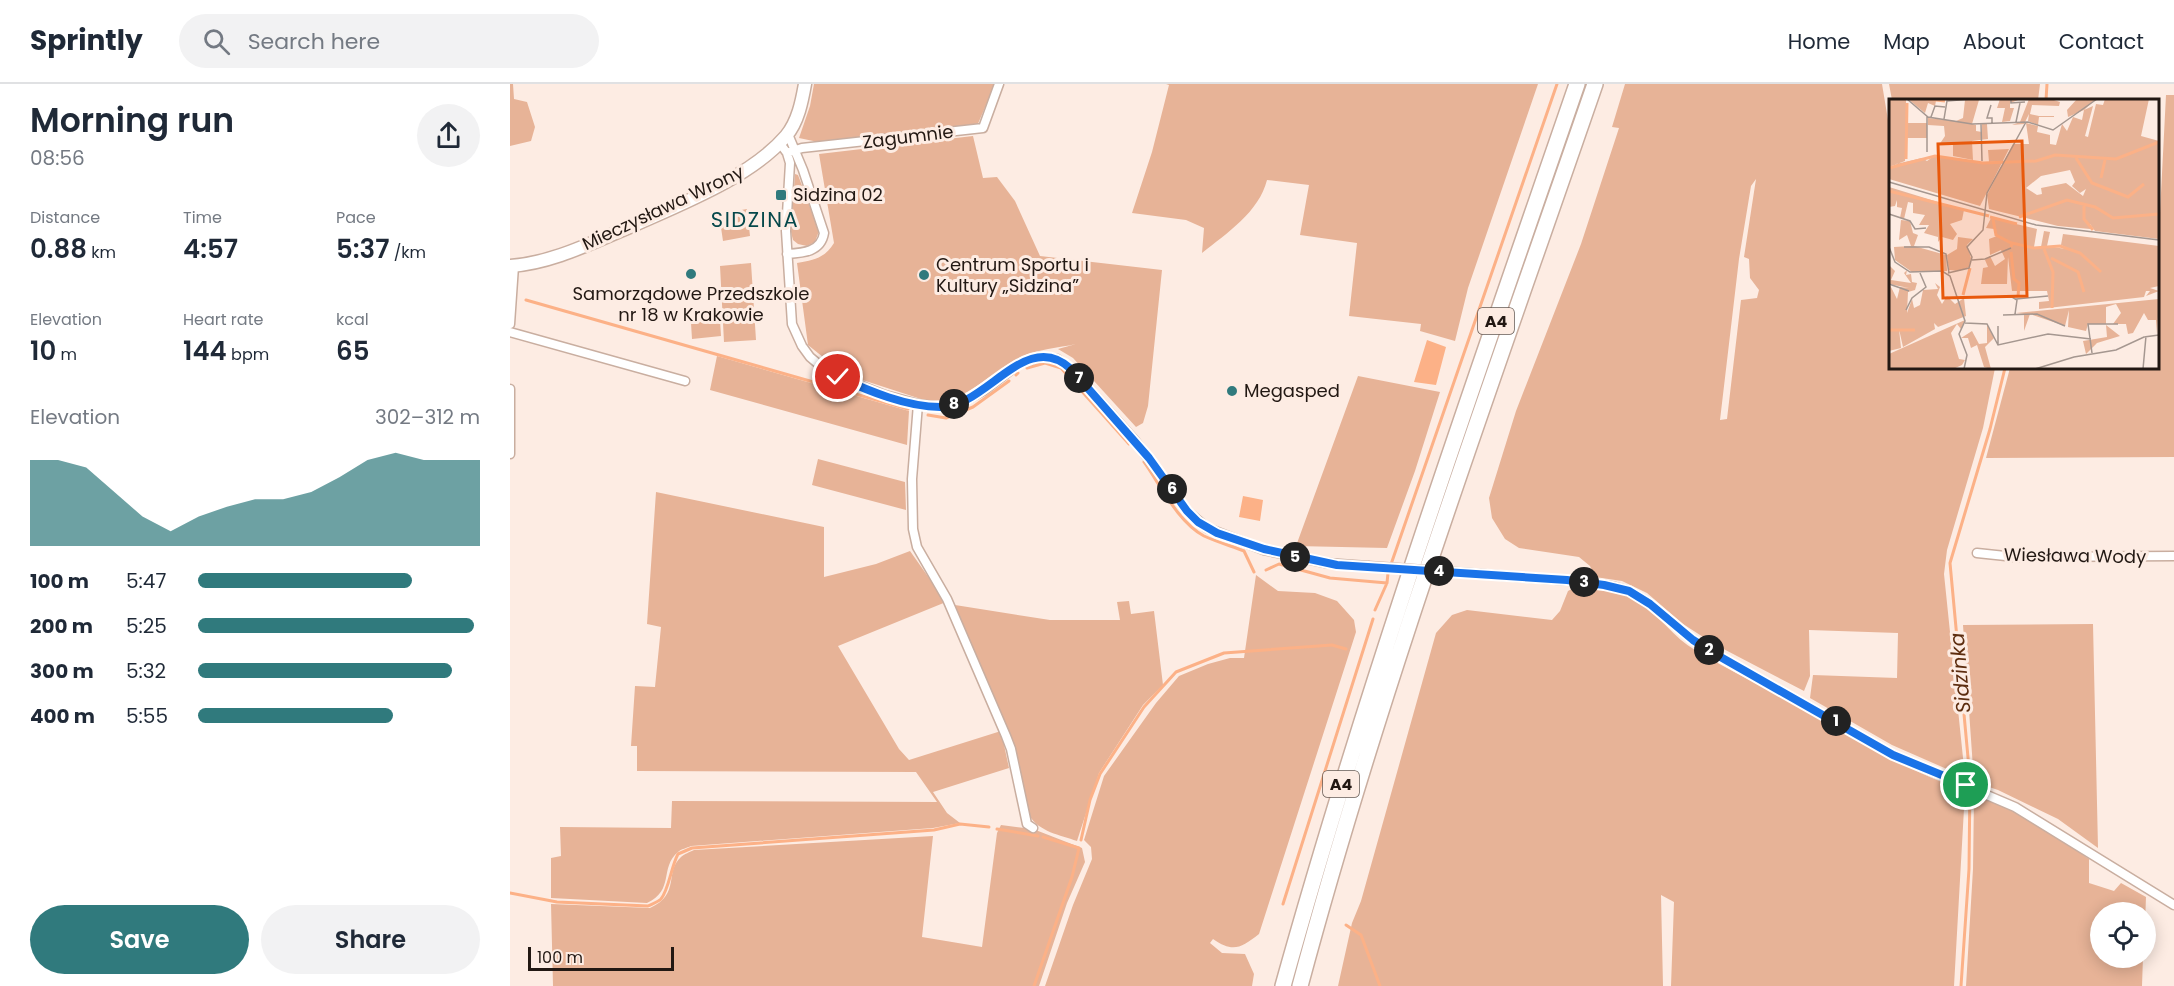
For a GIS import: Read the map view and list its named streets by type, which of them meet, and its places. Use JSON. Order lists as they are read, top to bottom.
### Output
{
  "streets": {
    "highway": ["A4"],
    "street": ["Zagumnie", "Mieczysława Wrony", "Wiesława Wody"]
  },
  "districts": ["SIDZINA"],
  "water": ["Sidzinka"],
  "places": {
    "transit": ["Sidzina 02"],
    "other": ["Samorządowe Przedszkole nr 18 w Krakowie", "Centrum Sportu i Kultury „Sidzina”", "Megasped"]
  },
  "scale_bar": "100 m",
  "page": {
    "header": "Sprintly",
    "search": "Search here",
    "nav": [
      "Home",
      "Map",
      "About",
      "Contact"
    ],
    "heading": ["Morning run", "08:56"],
    "stats": [
      ["Distance", "0.88 km"],
      ["Time", "4:57"],
      ["Pace", "5:37 /km"],
      ["Elevation", "10 m"],
      ["Heart rate", "144 bpm"],
      ["kcal", "65"]
    ],
    "pins": [
      "7",
      "8",
      "6",
      "5",
      "4",
      "3",
      "2",
      "1"
    ],
    "chart": ["Elevation", "302–312 m"],
    "list": [
      {
        "name": "100 m",
        "note": "5:47"
      },
      {
        "name": "200 m",
        "note": "5:25"
      },
      {
        "name": "300 m",
        "note": "5:32"
      },
      {
        "name": "400 m",
        "note": "5:55"
      }
    ],
    "buttons": ["Save", "Share"],
    "scale": "100 m"
  }
}
